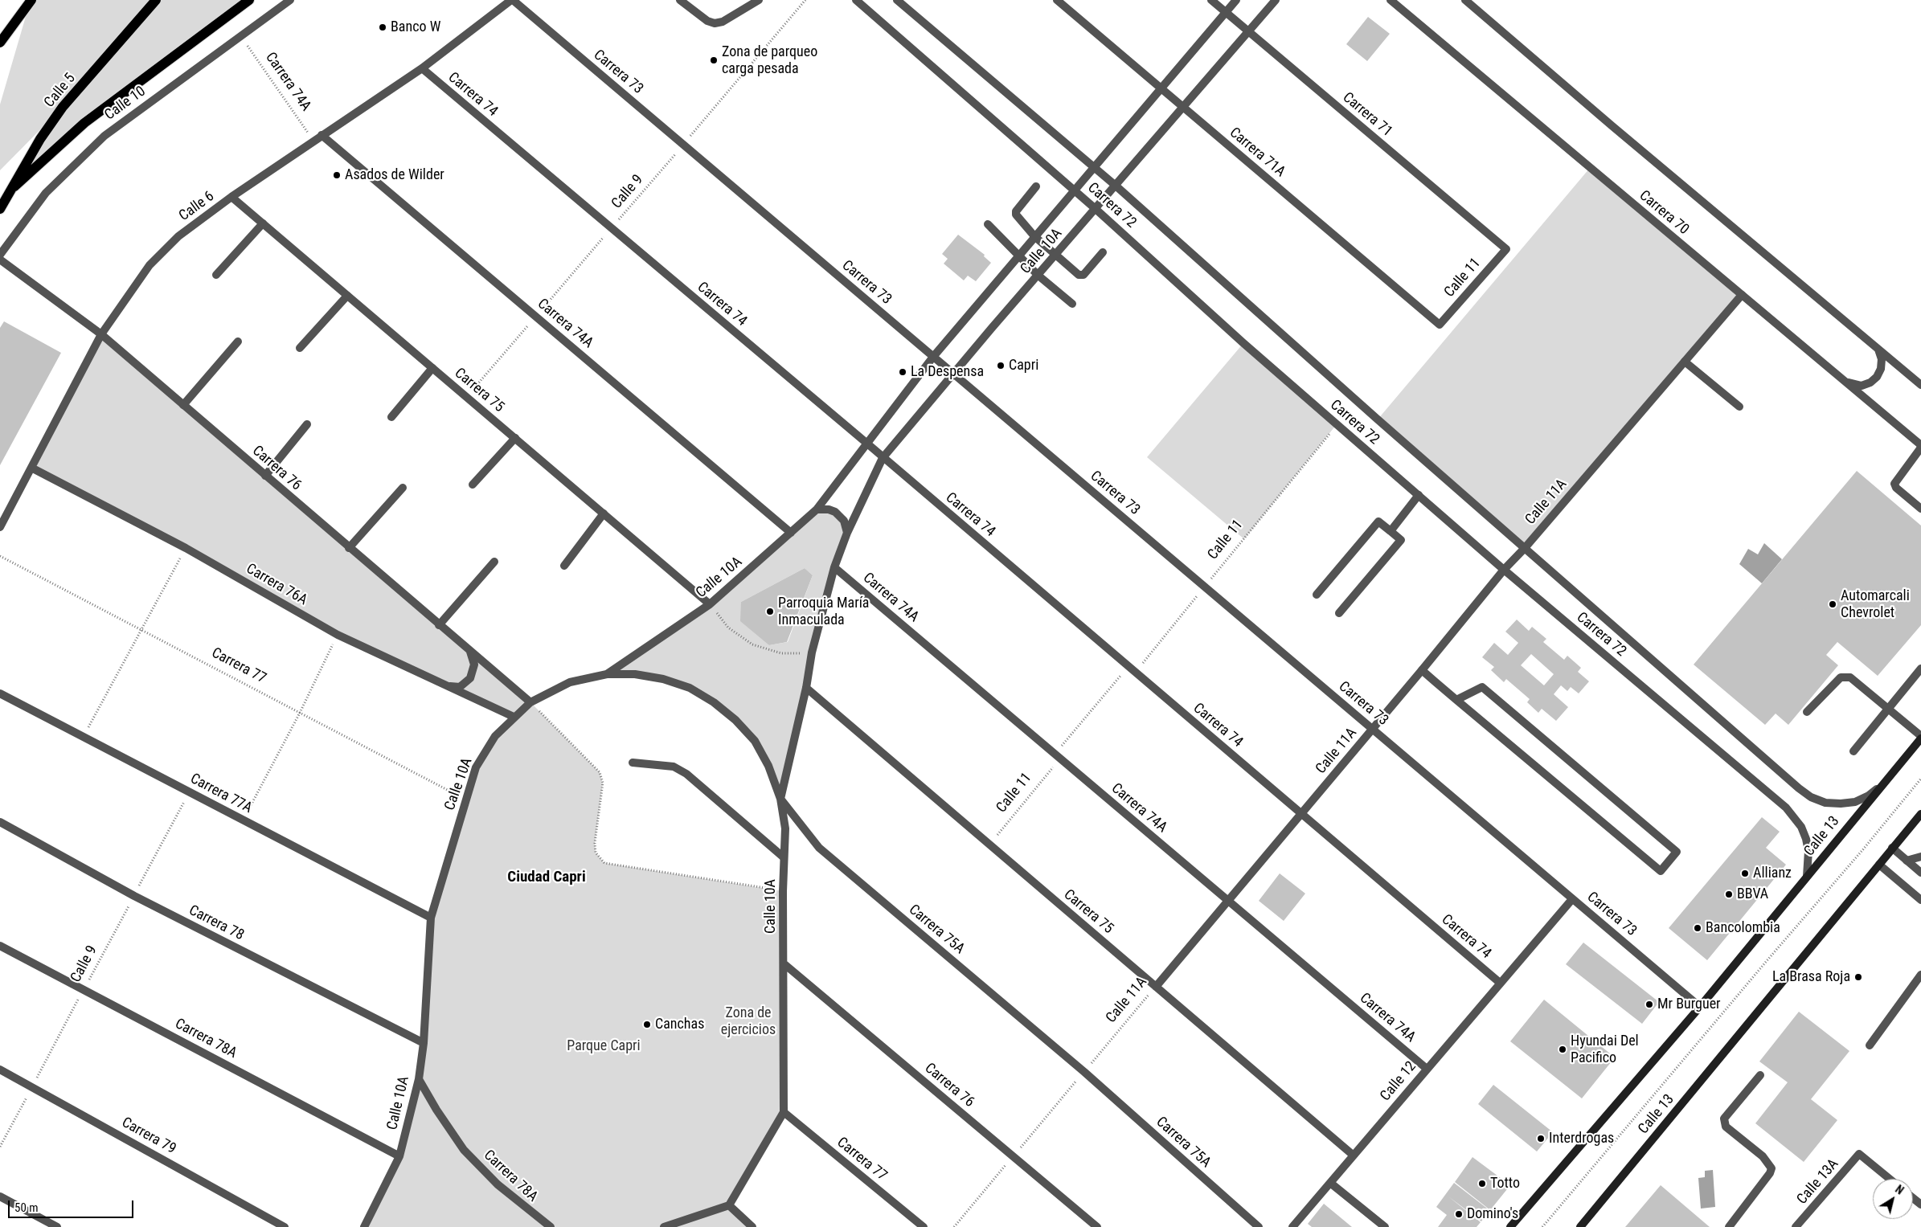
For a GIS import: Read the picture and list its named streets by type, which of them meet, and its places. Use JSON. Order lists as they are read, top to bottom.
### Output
{
  "streets": {
    "main road": ["Calle 5", "Calle 10", "Calle 13"],
    "street": [
      "Carrera 73",
      "Carrera 74A",
      "Carrera 74",
      "Carrera 71",
      "Carrera 71A",
      "Carrera 72",
      "Calle 6",
      "Carrera 70",
      "Calle 10A",
      "Calle 11",
      "Carrera 75",
      "Carrera 76",
      "Calle 11A",
      "Carrera 76A",
      "Carrera 77",
      "Carrera 77A",
      "Carrera 78",
      "Carrera 75A",
      "Carrera 78A",
      "Calle 12",
      "Carrera 79",
      "Calle 13A"
    ],
    "path": ["Calle 9"]
  },
  "crossings": [
    ["Carrera 73", "Calle 9"],
    ["Carrera 73", "Calle 6"],
    ["Carrera 73", "Calle 10A"],
    ["Carrera 73", "Calle 11"],
    ["Carrera 73", "Calle 11A"],
    ["Carrera 73", "Calle 13"],
    ["Carrera 73", "Calle 12"],
    ["Carrera 74A", "Calle 10"],
    ["Carrera 74A", "Calle 9"],
    ["Carrera 74A", "Calle 6"],
    ["Carrera 74A", "Calle 10A"],
    ["Carrera 74A", "Calle 11"],
    ["Carrera 74A", "Calle 11A"],
    ["Carrera 74A", "Calle 12"],
    ["Calle 5", "Calle 10"],
    ["Carrera 74", "Calle 9"],
    ["Carrera 74", "Calle 6"],
    ["Carrera 74", "Calle 10A"],
    ["Carrera 74", "Calle 11"],
    ["Carrera 74", "Calle 11A"],
    ["Carrera 74", "Calle 12"],
    ["Carrera 71", "Calle 10A"],
    ["Carrera 71", "Calle 11"],
    ["Carrera 71A", "Calle 10A"],
    ["Carrera 71A", "Calle 11"],
    ["Calle 9", "Carrera 75"],
    ["Calle 9", "Carrera 77A"],
    ["Calle 9", "Carrera 78"],
    ["Calle 9", "Carrera 78A"],
    ["Calle 9", "Carrera 79"],
    ["Carrera 72", "Calle 10A"],
    ["Carrera 72", "Calle 11"],
    ["Carrera 72", "Calle 11A"],
    ["Carrera 72", "Calle 13"],
    ["Calle 6", "Carrera 75"],
    ["Calle 6", "Carrera 76"],
    ["Calle 6", "Carrera 76A"],
    ["Carrera 70", "Calle 11A"],
    ["Calle 10A", "Carrera 75"],
    ["Calle 10A", "Carrera 76"],
    ["Calle 10A", "Carrera 76A"],
    ["Calle 10A", "Carrera 77"],
    ["Calle 10A", "Carrera 77A"],
    ["Calle 10A", "Carrera 78"],
    ["Calle 10A", "Carrera 75A"],
    ["Calle 10A", "Carrera 78A"],
    ["Calle 11", "Carrera 75"],
    ["Carrera 75", "Calle 11A"],
    ["Carrera 75", "Calle 12"],
    ["Carrera 76", "Calle 11A"],
    ["Calle 11A", "Carrera 75A"]
  ],
  "districts": ["Ciudad Capri"],
  "parks": ["Zona de ejercicios", "Parque Capri"],
  "places": [
    "Banco W",
    "Zona de parqueo carga pesada",
    "Asados de Wilder",
    "Capri",
    "La Despensa",
    "Automarcali Chevrolet",
    "Parroquia María Inmaculada",
    "Allianz",
    "BBVA",
    "Bancolombia",
    "La Brasa Roja",
    "Mr Burguer",
    "Canchas",
    "Hyundai Del Pacifico",
    "Interdrogas",
    "Totto",
    "Domino's"
  ],
  "scale_bar": "50 m",
  "north": "top right"
}
